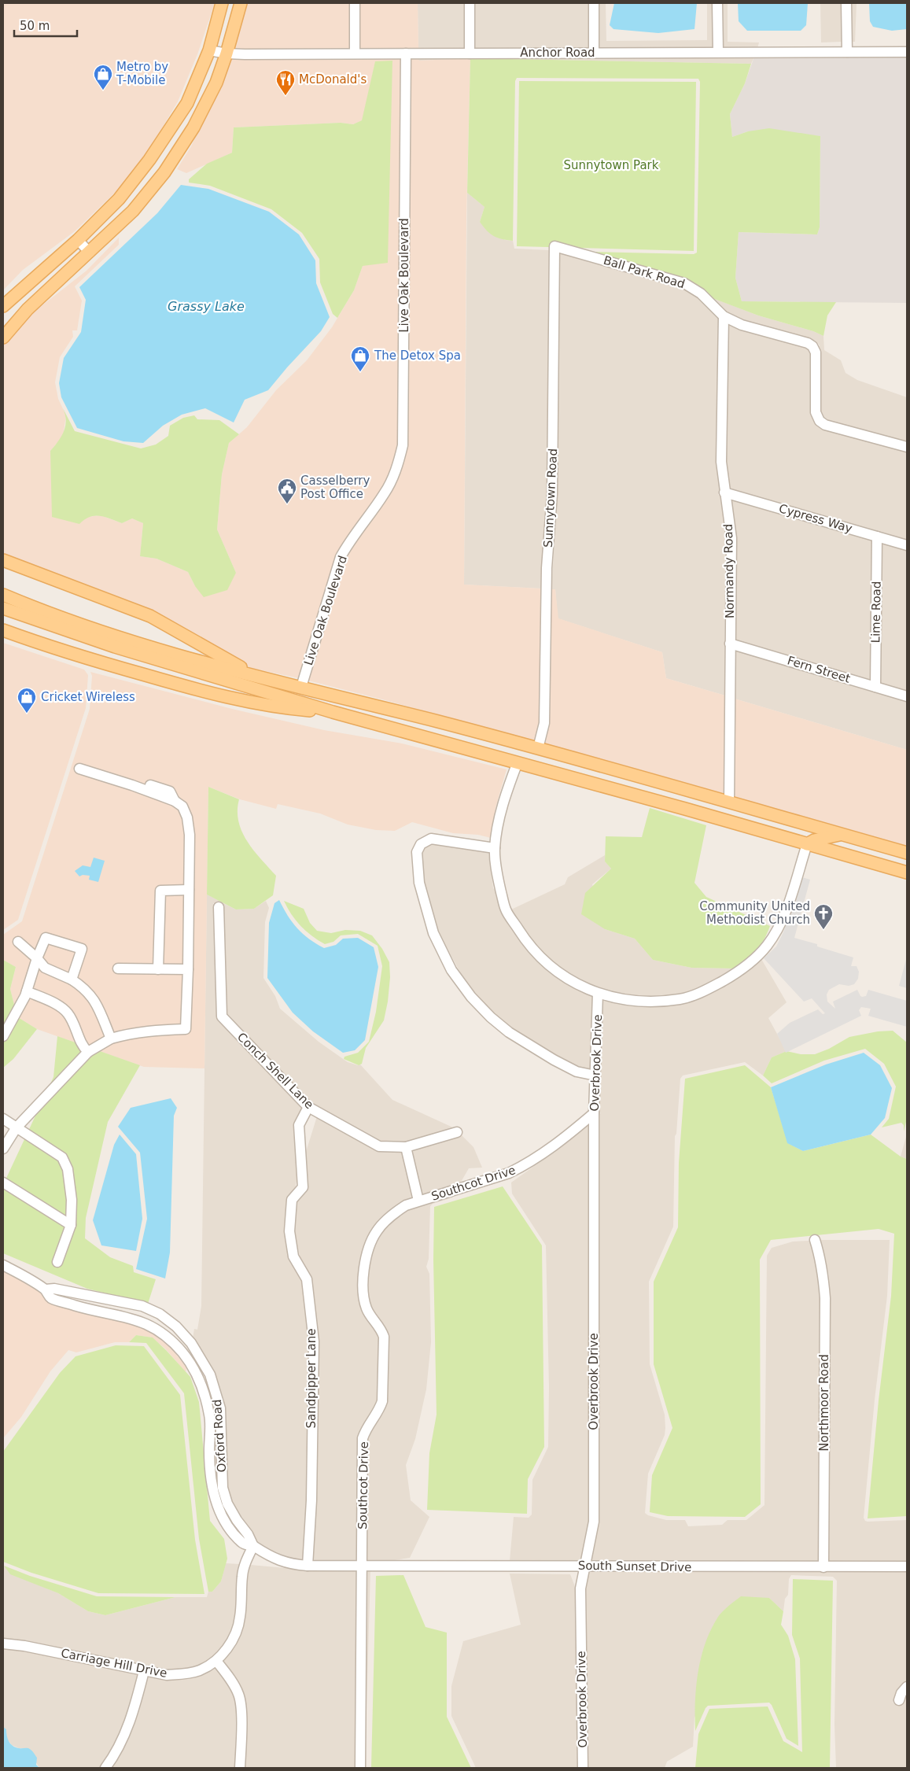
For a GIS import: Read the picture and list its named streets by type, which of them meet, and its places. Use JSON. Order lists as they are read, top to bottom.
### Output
{
  "streets": {
    "street": [
      "Anchor Road",
      "Ball Park Road",
      "Live Oak Boulevard",
      "Sunnytown Road",
      "Cypress Way",
      "Normandy Road",
      "Lime Road",
      "Fern Street",
      "Overbrook Drive",
      "Conch Shell Lane",
      "Southcot Drive",
      "Sandpipper Lane",
      "Northmoor Road",
      "Oxford Road",
      "South Sunset Drive",
      "Carriage Hill Drive"
    ]
  },
  "crossings": [
    ["Anchor Road", "Live Oak Boulevard"],
    ["Ball Park Road", "Sunnytown Road"],
    ["Ball Park Road", "Normandy Road"],
    ["Cypress Way", "Normandy Road"],
    ["Cypress Way", "Lime Road"],
    ["Normandy Road", "Fern Street"],
    ["Lime Road", "Fern Street"],
    ["Overbrook Drive", "Southcot Drive"],
    ["Overbrook Drive", "South Sunset Drive"],
    ["Conch Shell Lane", "Sandpipper Lane"],
    ["Southcot Drive", "Oxford Road"],
    ["Southcot Drive", "South Sunset Drive"],
    ["Sandpipper Lane", "Oxford Road"],
    ["Northmoor Road", "South Sunset Drive"],
    ["Oxford Road", "South Sunset Drive"],
    ["Oxford Road", "Carriage Hill Drive"]
  ],
  "water": ["Grassy Lake"],
  "parks": ["Sunnytown Park"],
  "places": {
    "shop": ["Metro by T-Mobile", "The Detox Spa", "Cricket Wireless"],
    "restaurant": ["McDonald's"],
    "public building": ["Casselberry Post Office"],
    "church": ["Community United Methodist Church"]
  },
  "scale_bar": "50 m"
}
